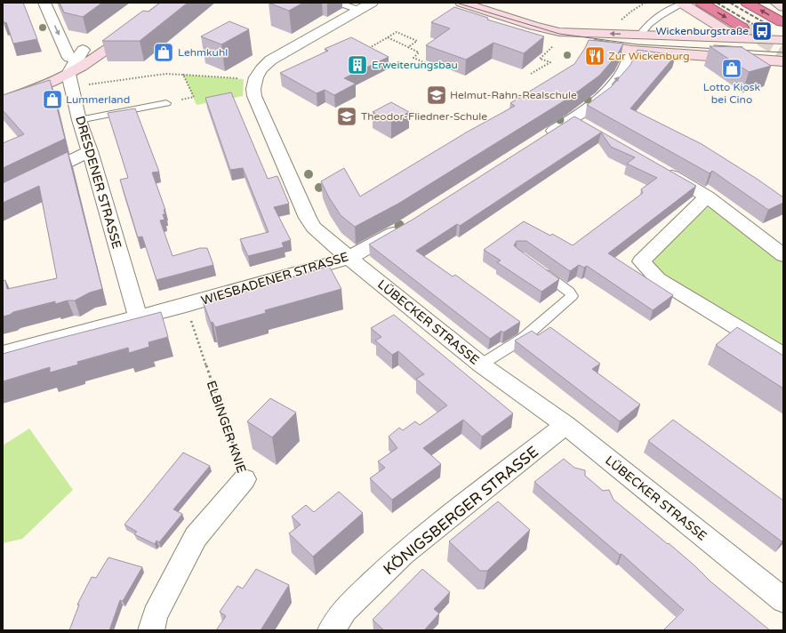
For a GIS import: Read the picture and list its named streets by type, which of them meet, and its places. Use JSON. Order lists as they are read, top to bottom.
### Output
{
  "streets": {
    "street": [
      "DRESDENER STRASSE",
      "WIESBADENER STRASSE",
      "LÜBECKER STRASSE",
      "ELBINGER KNIE",
      "KÖNIGSBERGER STRASSE"
    ]
  },
  "crossings": [
    ["DRESDENER STRASSE", "WIESBADENER STRASSE"],
    ["WIESBADENER STRASSE", "LÜBECKER STRASSE"],
    ["WIESBADENER STRASSE", "ELBINGER KNIE"],
    ["LÜBECKER STRASSE", "KÖNIGSBERGER STRASSE"]
  ],
  "places": {
    "bus stop": ["Wickenburgstraße"],
    "shop": ["Lehmkuhl", "Lotto Kiosk bei Cino", "Lummerland"],
    "restaurant": ["Zur Wickenburg"],
    "building": ["Erweiterungsbau"],
    "school or university": ["Helmut-Rahn-Realschule", "Theodor-Fliedner-Schule"]
  }
}
